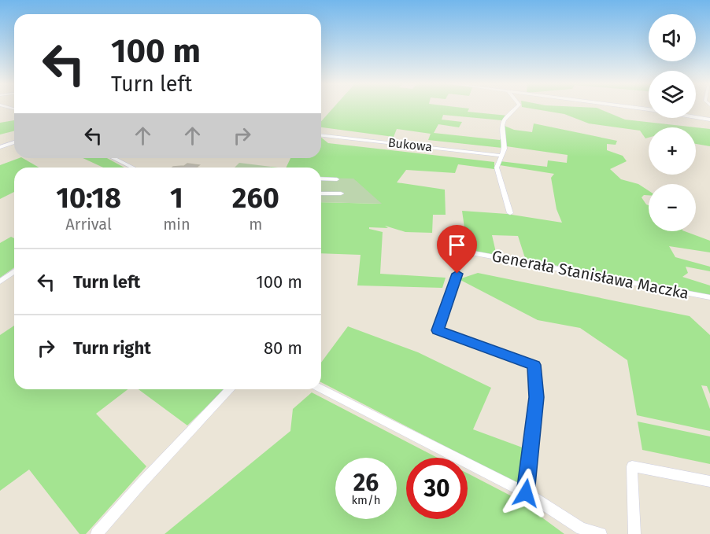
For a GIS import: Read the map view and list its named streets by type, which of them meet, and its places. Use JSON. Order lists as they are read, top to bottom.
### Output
{
  "streets": {
    "street": ["Bukowa", "Generała Stanisława Maczka"]
  },
  "page": {
    "map_buttons": ["+", "−"],
    "turn": ["100 m", "Turn left"],
    "eta": [
      "10:18",
      "Arrival",
      "1",
      "min",
      "260",
      "m"
    ],
    "list": [
      {
        "name": "Turn left",
        "value": "100 m"
      },
      {
        "name": "Turn right",
        "value": "80 m"
      }
    ],
    "speed": "26 km/h",
    "limit": "30"
  }
}
